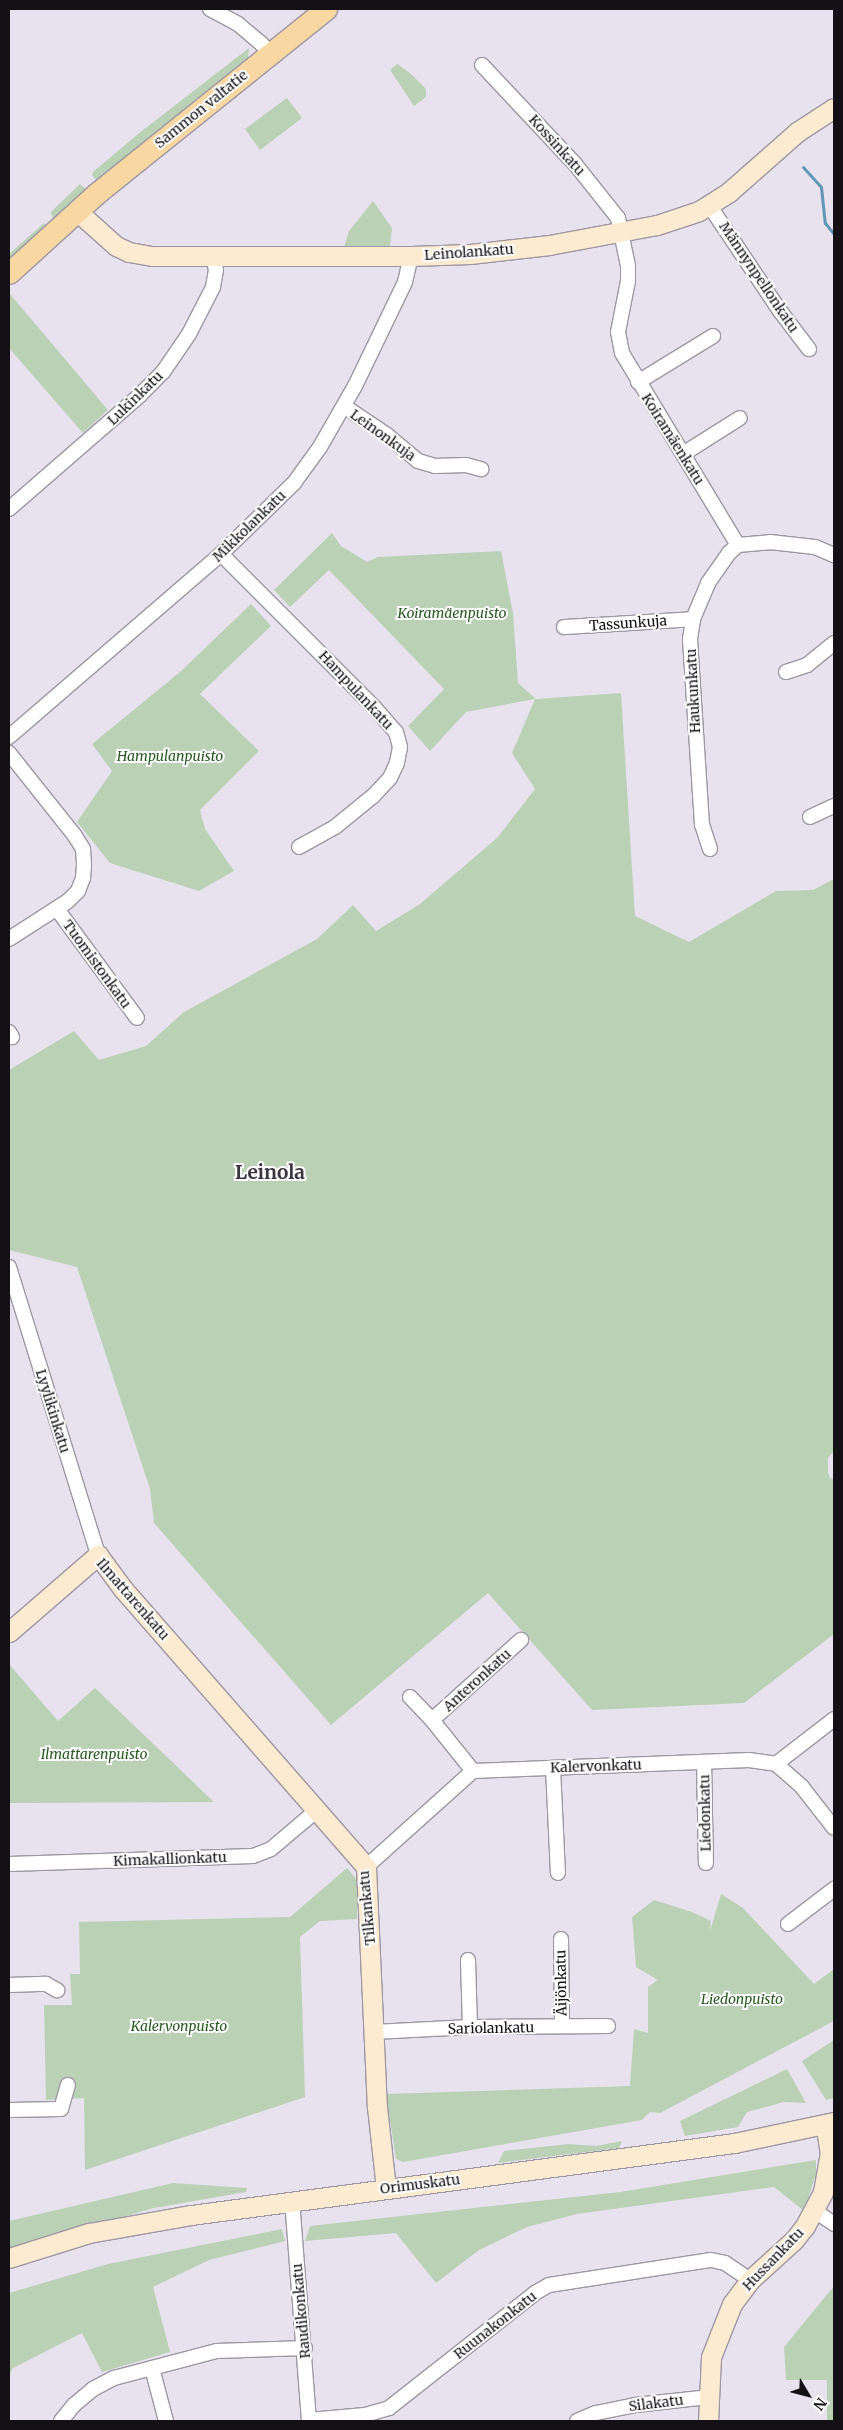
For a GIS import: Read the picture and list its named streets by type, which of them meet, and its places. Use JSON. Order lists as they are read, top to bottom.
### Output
{
  "streets": {
    "main road": ["Sammon valtatie"],
    "street": [
      "Kossinkatu",
      "Leinolankatu",
      "Männynpellonkatu",
      "Lukinkatu",
      "Leinonkuja",
      "Koiramäenkatu",
      "Mikkolankatu",
      "Tassunkuja",
      "Hampulankatu",
      "Haukunkatu",
      "Tuomistonkatu",
      "Lyylikinkatu",
      "Ilmattarenkatu",
      "Anteronkatu",
      "Kalervonkatu",
      "Liedonkatu",
      "Kimakallionkatu",
      "Tilkankatu",
      "Äijönkatu",
      "Sariolankatu",
      "Orimuskatu",
      "Hussankatu",
      "Raudikonkatu",
      "Ruunakonkatu",
      "Silakatu"
    ]
  },
  "crossings": [
    ["Sammon valtatie", "Leinolankatu"],
    ["Kossinkatu", "Leinolankatu"],
    ["Kossinkatu", "Koiramäenkatu"],
    ["Leinolankatu", "Männynpellonkatu"],
    ["Leinolankatu", "Lukinkatu"],
    ["Leinolankatu", "Koiramäenkatu"],
    ["Leinolankatu", "Mikkolankatu"],
    ["Leinonkuja", "Mikkolankatu"],
    ["Koiramäenkatu", "Haukunkatu"],
    ["Mikkolankatu", "Hampulankatu"],
    ["Tassunkuja", "Haukunkatu"],
    ["Lyylikinkatu", "Ilmattarenkatu"],
    ["Ilmattarenkatu", "Tilkankatu"],
    ["Anteronkatu", "Kalervonkatu"],
    ["Kalervonkatu", "Liedonkatu"],
    ["Kimakallionkatu", "Tilkankatu"],
    ["Tilkankatu", "Sariolankatu"],
    ["Tilkankatu", "Orimuskatu"],
    ["Äijönkatu", "Sariolankatu"],
    ["Orimuskatu", "Hussankatu"],
    ["Orimuskatu", "Raudikonkatu"],
    ["Hussankatu", "Ruunakonkatu"],
    ["Hussankatu", "Silakatu"],
    ["Raudikonkatu", "Ruunakonkatu"]
  ],
  "districts": ["Leinola"],
  "parks": [
    "Koiramäenpuisto",
    "Hampulanpuisto",
    "Ilmattarenpuisto",
    "Liedonpuisto",
    "Kalervonpuisto"
  ],
  "north": "bottom right"
}
